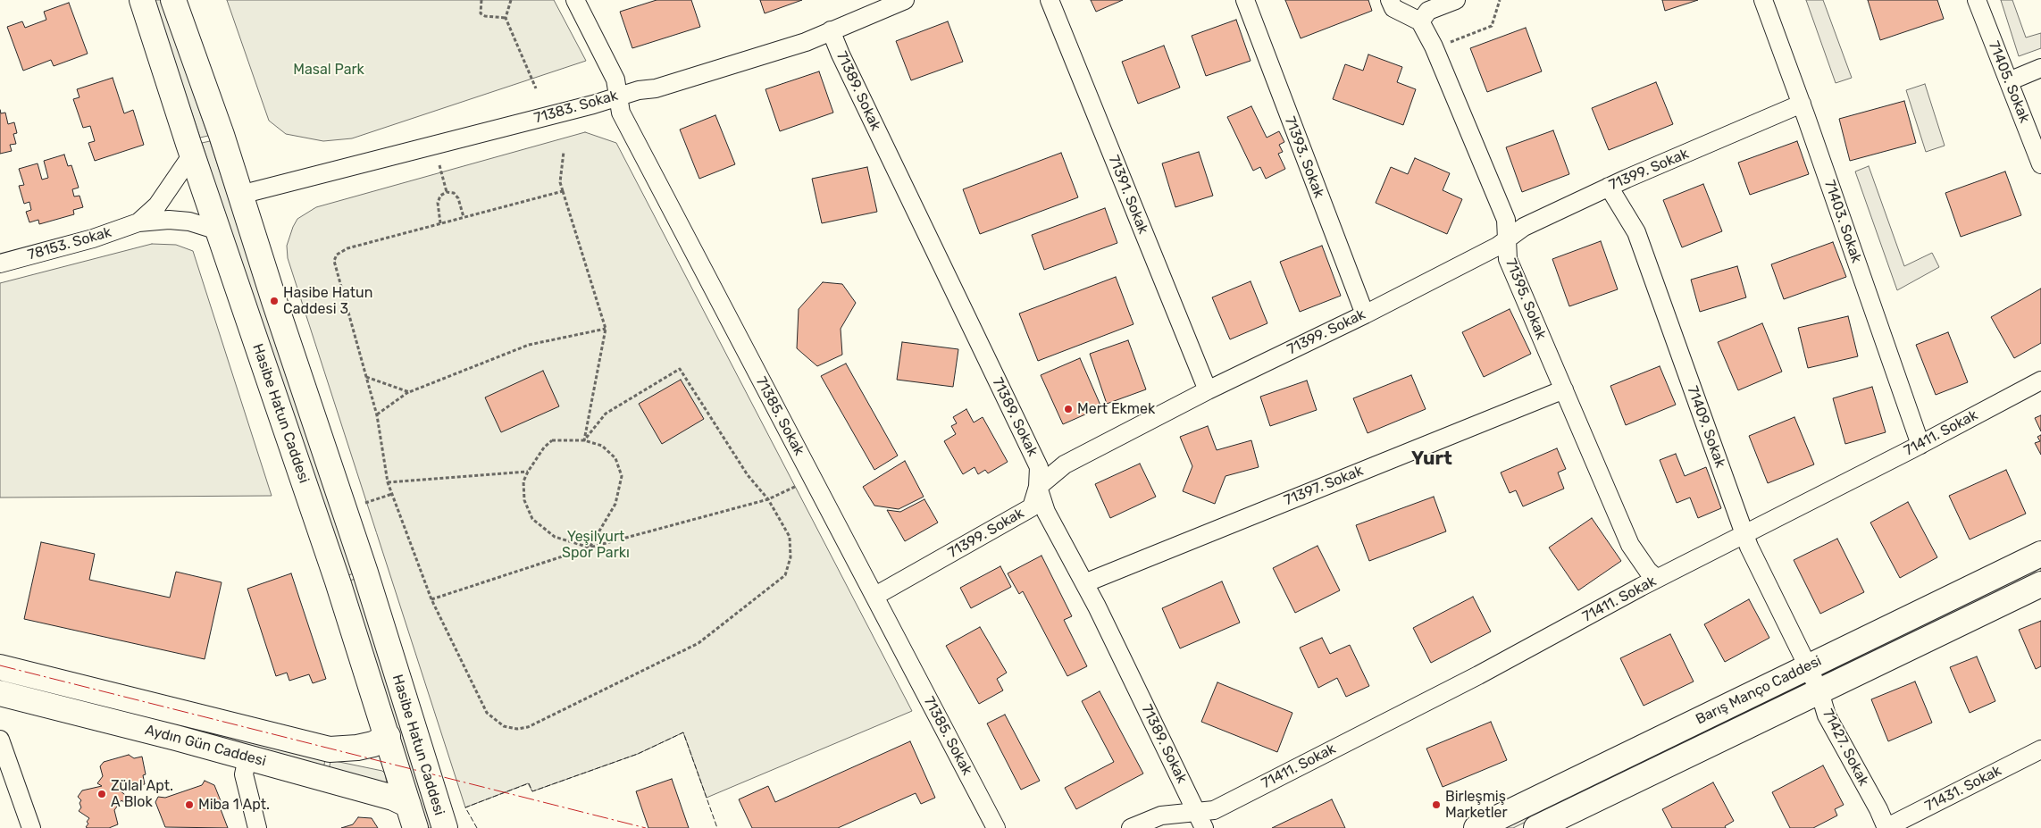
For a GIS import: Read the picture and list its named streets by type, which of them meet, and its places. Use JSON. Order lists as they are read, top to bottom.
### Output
{
  "streets": {
    "main road": ["Hasibe Hatun Caddesi", "Barış Manço Caddesi", "Aydın Gün Caddesi"],
    "street": [
      "71405. Sokak",
      "71389. Sokak",
      "71383. Sokak",
      "71393. Sokak",
      "71399. Sokak",
      "71391. Sokak",
      "71403. Sokak",
      "78153. Sokak",
      "71395. Sokak",
      "71385. Sokak",
      "71409. Sokak",
      "71411. Sokak",
      "71397. Sokak",
      "71427. Sokak",
      "71431. Sokak"
    ]
  },
  "crossings": [
    ["71389. Sokak", "71383. Sokak"],
    ["71389. Sokak", "71399. Sokak"],
    ["71389. Sokak", "71411. Sokak"],
    ["71389. Sokak", "71397. Sokak"],
    ["71383. Sokak", "Hasibe Hatun Caddesi"],
    ["71383. Sokak", "71385. Sokak"],
    ["71393. Sokak", "71399. Sokak"],
    ["71399. Sokak", "71391. Sokak"],
    ["71399. Sokak", "71403. Sokak"],
    ["71399. Sokak", "71395. Sokak"],
    ["71399. Sokak", "71385. Sokak"],
    ["71399. Sokak", "71409. Sokak"],
    ["71403. Sokak", "71411. Sokak"],
    ["78153. Sokak", "Hasibe Hatun Caddesi"],
    ["71395. Sokak", "71411. Sokak"],
    ["71395. Sokak", "71397. Sokak"],
    ["Hasibe Hatun Caddesi", "Aydın Gün Caddesi"],
    ["71409. Sokak", "71411. Sokak"],
    ["71409. Sokak", "Barış Manço Caddesi"],
    ["71409. Sokak", "71427. Sokak"],
    ["Barış Manço Caddesi", "71427. Sokak"],
    ["71427. Sokak", "71431. Sokak"]
  ],
  "districts": ["Yurt"],
  "parks": ["Masal Park", "Yeşilyurt Spor Parkı"],
  "places": [
    "Hasibe Hatun Caddesi 3",
    "Mert Ekmek",
    "Zülal Apt. A Blok",
    "Miba 1 Apt.",
    "Birleşmiş Marketler"
  ]
}
